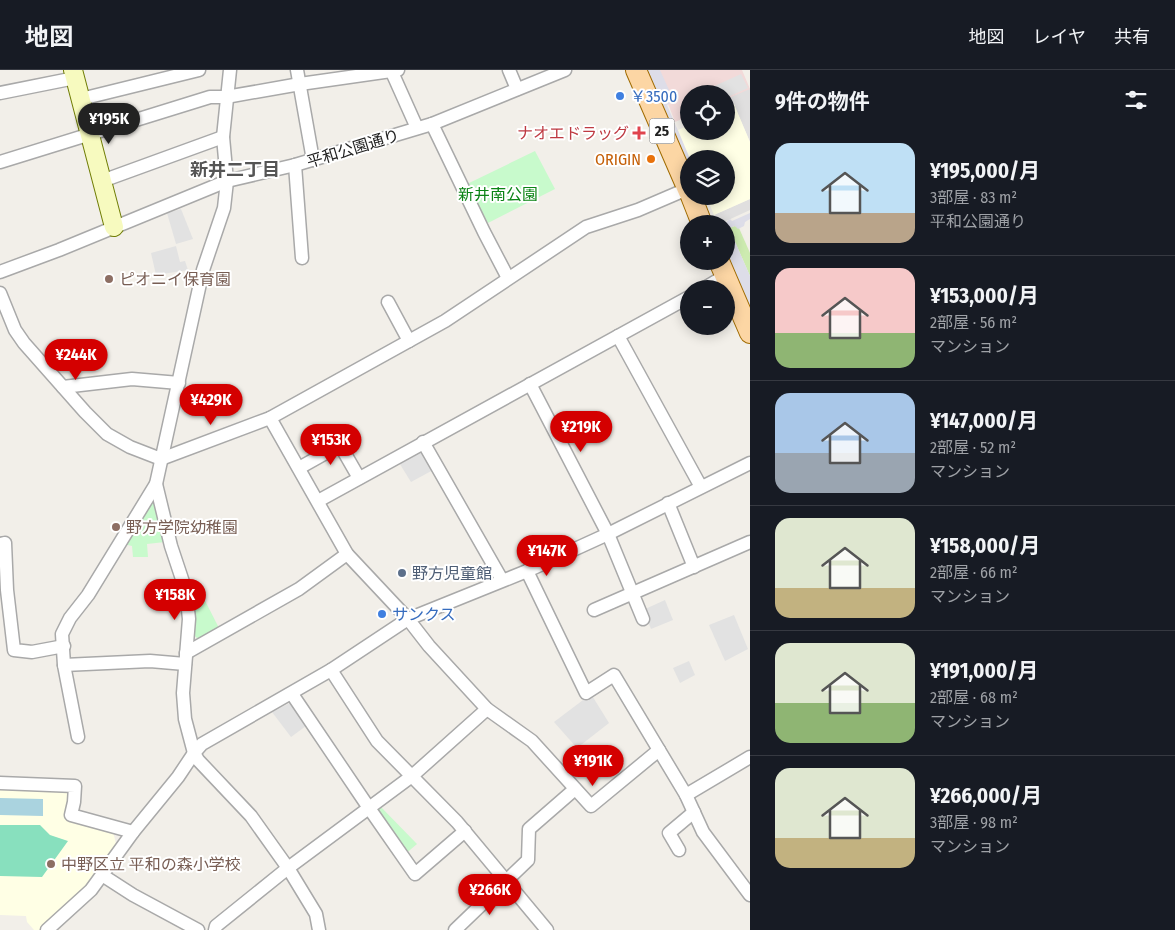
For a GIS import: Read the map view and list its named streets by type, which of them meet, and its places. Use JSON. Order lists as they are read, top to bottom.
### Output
{
  "streets": {
    "main road": ["25"],
    "street": ["平和公園通り"]
  },
  "districts": ["新井二丁目"],
  "parks": ["新井南公園"],
  "places": {
    "other": [
      "￥3500",
      "ORIGIN",
      "ピオニイ保育園",
      "野方学院幼稚園",
      "野方児童館",
      "サンクス",
      "中野区立 平和の森小学校"
    ],
    "health": ["ナオエドラッグ"]
  },
  "page": {
    "header": "地図",
    "nav": ["地図", "レイヤ", "共有"],
    "heading": "9件の物件",
    "map_buttons": ["+", "−"],
    "price": [
      "¥195K",
      "¥244K",
      "¥429K",
      "¥219K",
      "¥153K",
      "¥147K",
      "¥158K",
      "¥191K",
      "¥266K"
    ],
    "list": [
      {
        "name": "¥195,000/月",
        "note": "3部屋 · 83 m² · 平和公園通り"
      },
      {
        "name": "¥153,000/月",
        "note": "2部屋 · 56 m² · マンション"
      },
      {
        "name": "¥147,000/月",
        "note": "2部屋 · 52 m² · マンション"
      },
      {
        "name": "¥158,000/月",
        "note": "2部屋 · 66 m² · マンション"
      },
      {
        "name": "¥191,000/月",
        "note": "2部屋 · 68 m² · マンション"
      },
      {
        "name": "¥266,000/月",
        "note": "3部屋 · 98 m² · マンション"
      }
    ]
  }
}
